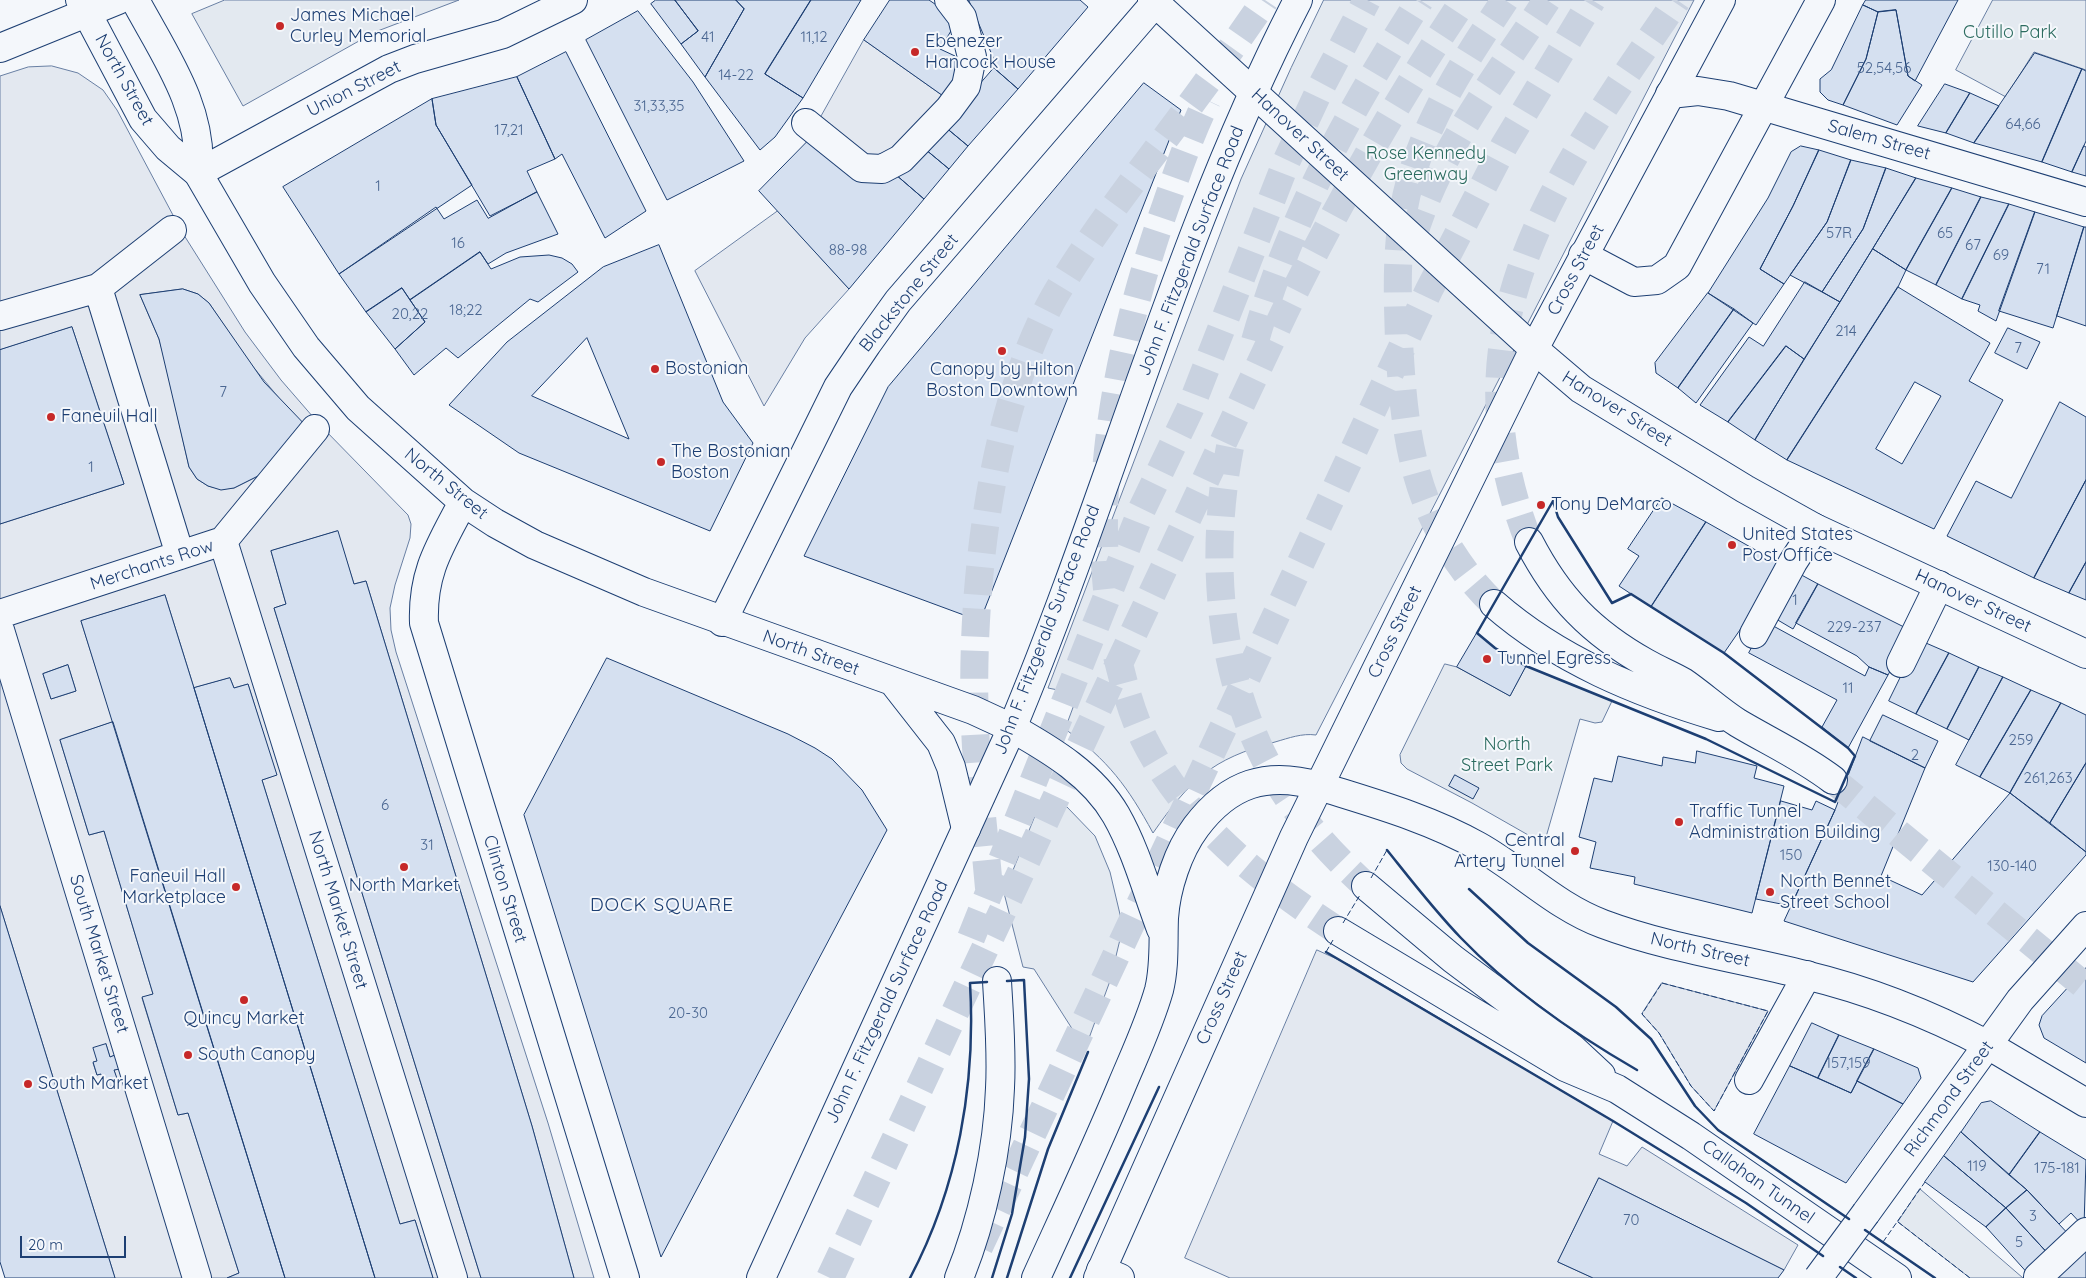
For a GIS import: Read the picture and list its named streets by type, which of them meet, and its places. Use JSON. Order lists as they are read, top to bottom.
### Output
{
  "streets": {
    "main road": [
      "North Street",
      "Union Street",
      "Hanover Street",
      "Salem Street",
      "John F. Fitzgerald Surface Road",
      "Cross Street",
      "Blackstone Street",
      "Merchants Row",
      "Clinton Street",
      "North Market Street",
      "South Market Street",
      "Richmond Street",
      "Callahan Tunnel"
    ]
  },
  "crossings": [
    ["North Street", "Union Street"],
    ["North Street", "John F. Fitzgerald Surface Road"],
    ["North Street", "Cross Street"],
    ["North Street", "Blackstone Street"],
    ["North Street", "Clinton Street"],
    ["North Street", "Richmond Street"],
    ["Hanover Street", "John F. Fitzgerald Surface Road"],
    ["Hanover Street", "Cross Street"],
    ["Hanover Street", "Blackstone Street"],
    ["Salem Street", "Cross Street"],
    ["Merchants Row", "North Market Street"]
  ],
  "districts": ["DOCK SQUARE"],
  "parks": ["Cutillo Park", "Rose Kennedy Greenway", "North Street Park"],
  "places": [
    "James Michael Curley Memorial",
    "Ebenezer Hancock House",
    "Canopy by Hilton Boston Downtown",
    "Bostonian",
    "Faneuil Hall",
    "The Bostonian Boston",
    "Tony DeMarco",
    "United States Post Office",
    "Tunnel Egress",
    "Traffic Tunnel Administration Building",
    "Central Artery Tunnel",
    "North Market",
    "Faneuil Hall Marketplace",
    "North Bennet Street School",
    "Quincy Market",
    "South Canopy",
    "South Market"
  ],
  "house_numbers": [
    "41",
    "11,12",
    "52,54,56",
    "14-22",
    "31,33,35",
    "64,66",
    "17,21",
    "1",
    "57R",
    "65",
    "16",
    "67",
    "88-98",
    "69",
    "71",
    "18;22",
    "20,22",
    "214",
    "7",
    "7",
    "1",
    "1",
    "229-237",
    "11",
    "259",
    "2",
    "261,263",
    "6",
    "31",
    "150",
    "130-140",
    "20-30",
    "157,159",
    "119",
    "175-181",
    "3",
    "70",
    "5"
  ],
  "scale_bar": "20 m"
}
